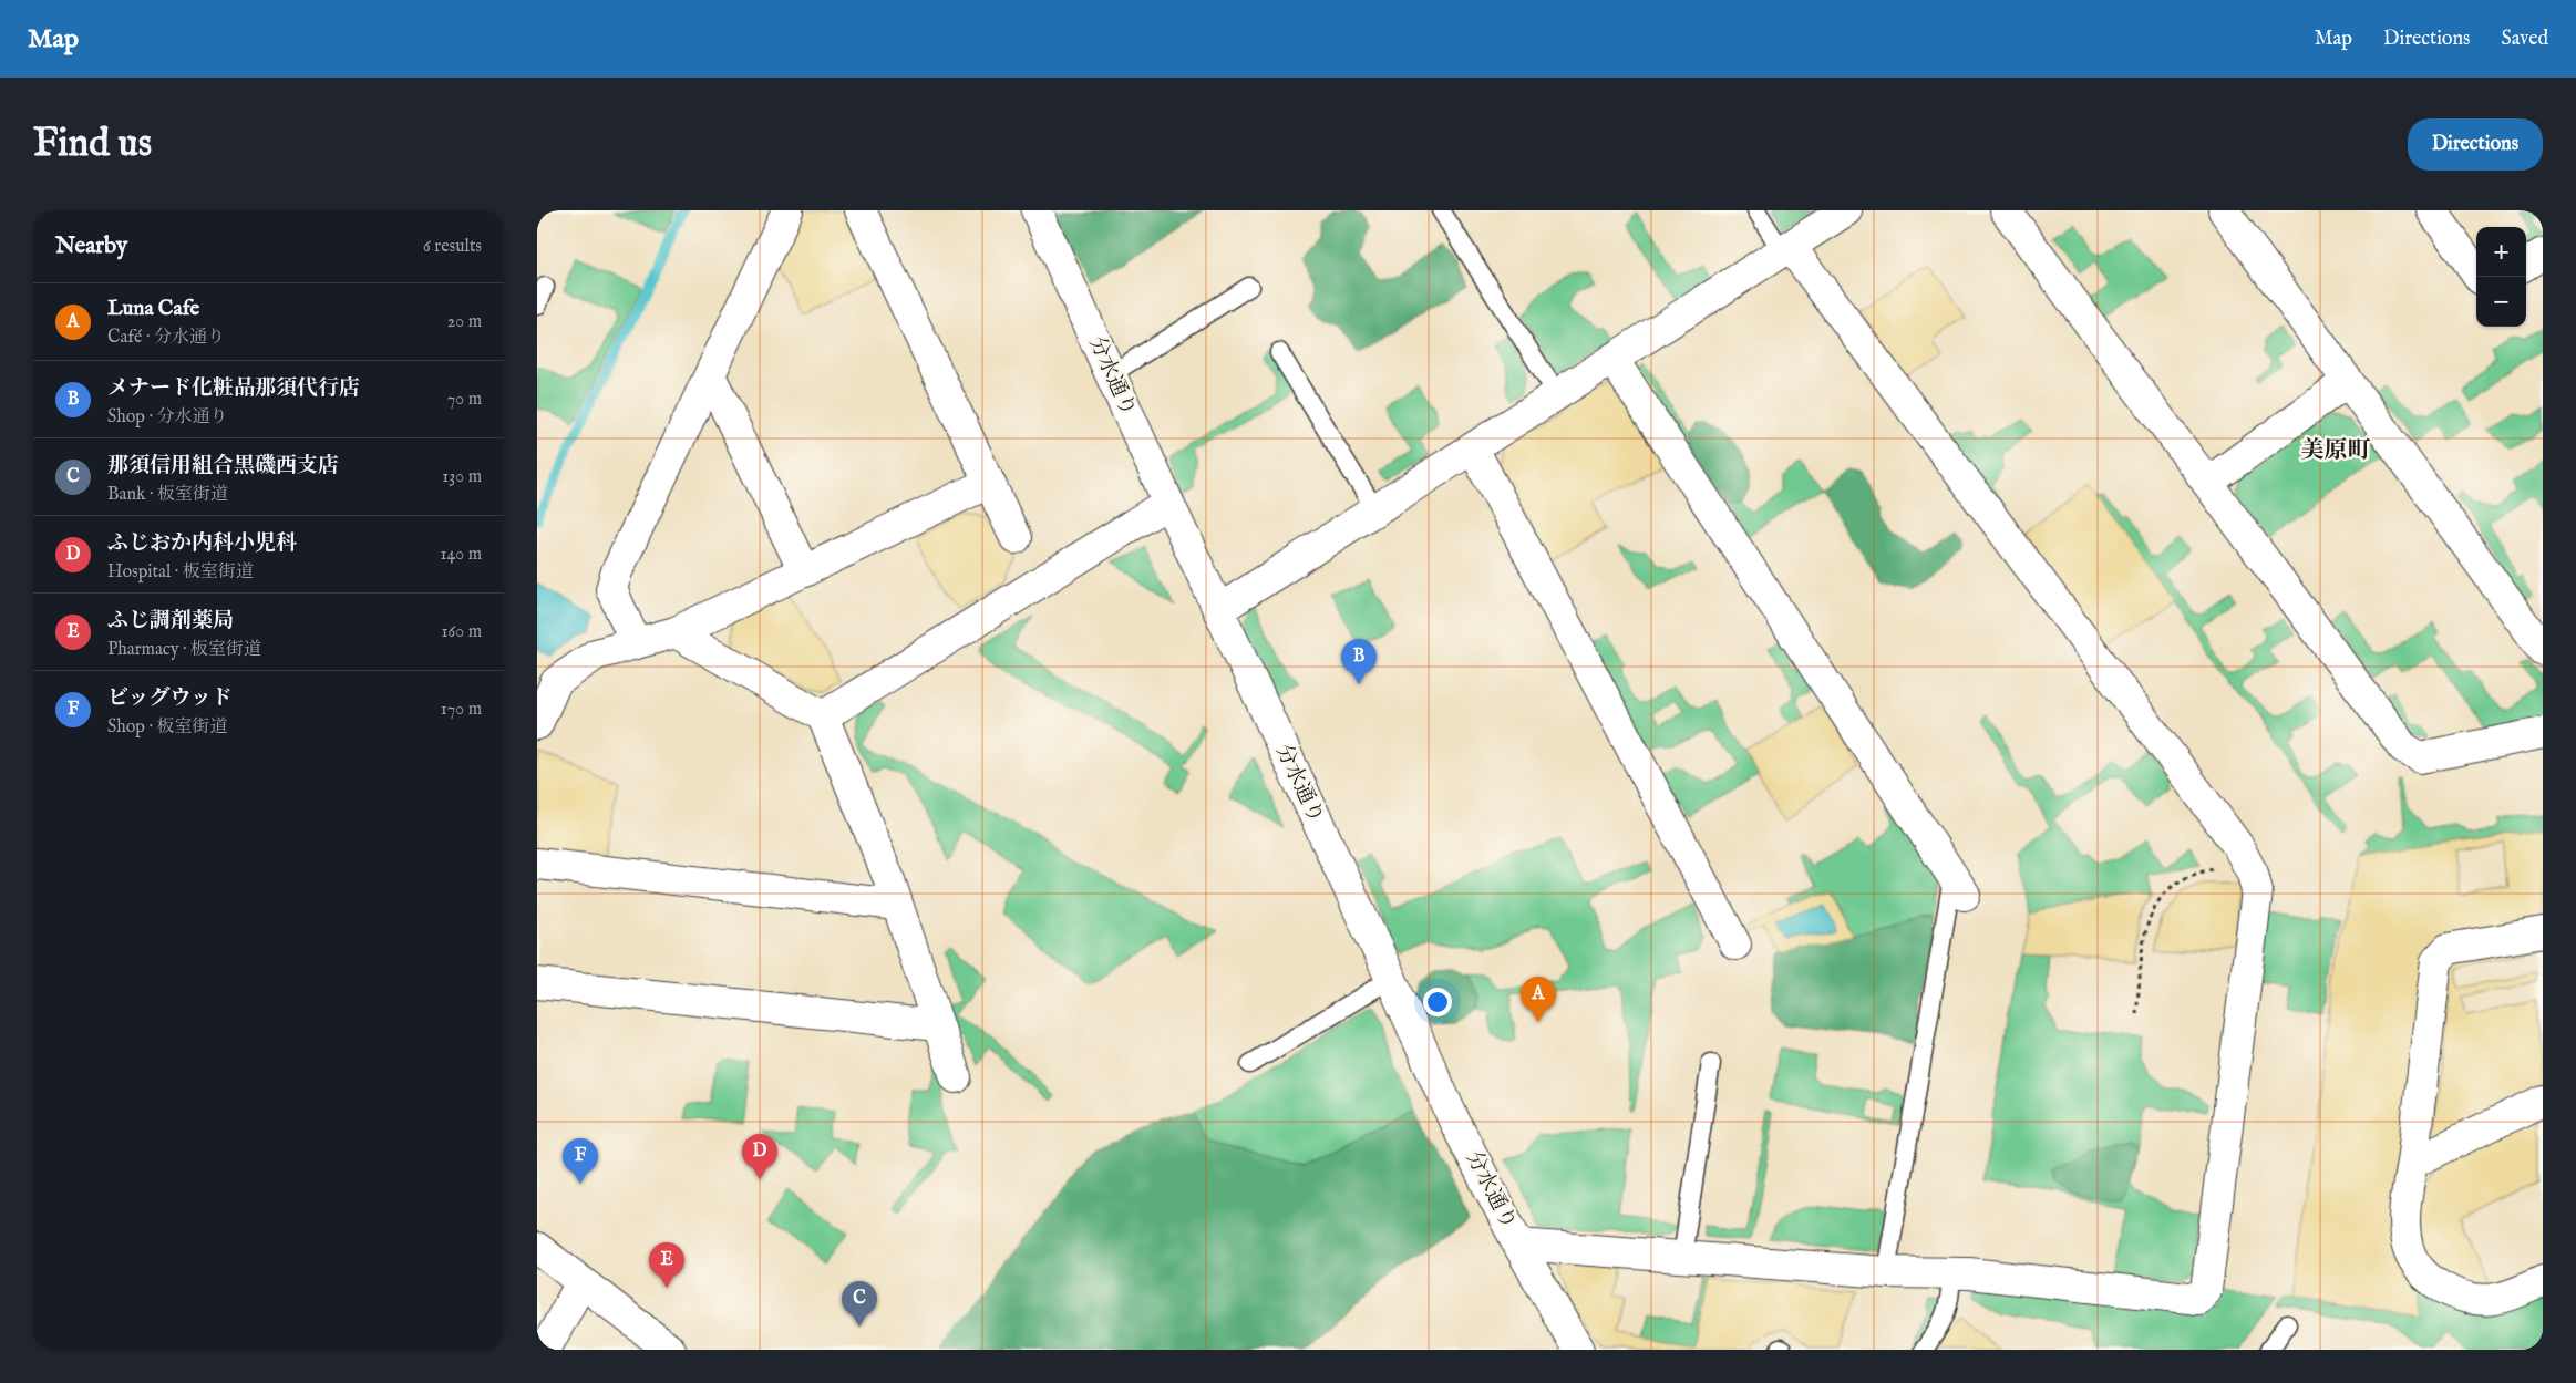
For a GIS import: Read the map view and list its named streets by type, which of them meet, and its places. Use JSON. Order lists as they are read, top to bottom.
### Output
{
  "streets": {
    "street": ["分水通り"]
  },
  "districts": ["美原町"],
  "page": {
    "header": "Map",
    "nav": ["Map", "Directions", "Saved"],
    "buttons": "Directions",
    "title": "Find us",
    "heading": ["Nearby", "6 results"],
    "map_buttons": ["+", "−"],
    "list": [
      {
        "mark": "A",
        "name": "Luna Cafe",
        "note": "Café · 分水通り",
        "value": "20 m"
      },
      {
        "mark": "B",
        "name": "メナード化粧品那須代行店",
        "note": "Shop · 分水通り",
        "value": "70 m"
      },
      {
        "mark": "C",
        "name": "那須信用組合黒磯西支店",
        "note": "Bank · 板室街道",
        "value": "130 m"
      },
      {
        "mark": "D",
        "name": "ふじおか内科小児科",
        "note": "Hospital · 板室街道",
        "value": "140 m"
      },
      {
        "mark": "E",
        "name": "ふじ調剤薬局",
        "note": "Pharmacy · 板室街道",
        "value": "160 m"
      },
      {
        "mark": "F",
        "name": "ビッグウッド",
        "note": "Shop · 板室街道",
        "value": "170 m"
      }
    ],
    "pins": [
      "B",
      "A",
      "D",
      "F",
      "E",
      "C"
    ]
  }
}
